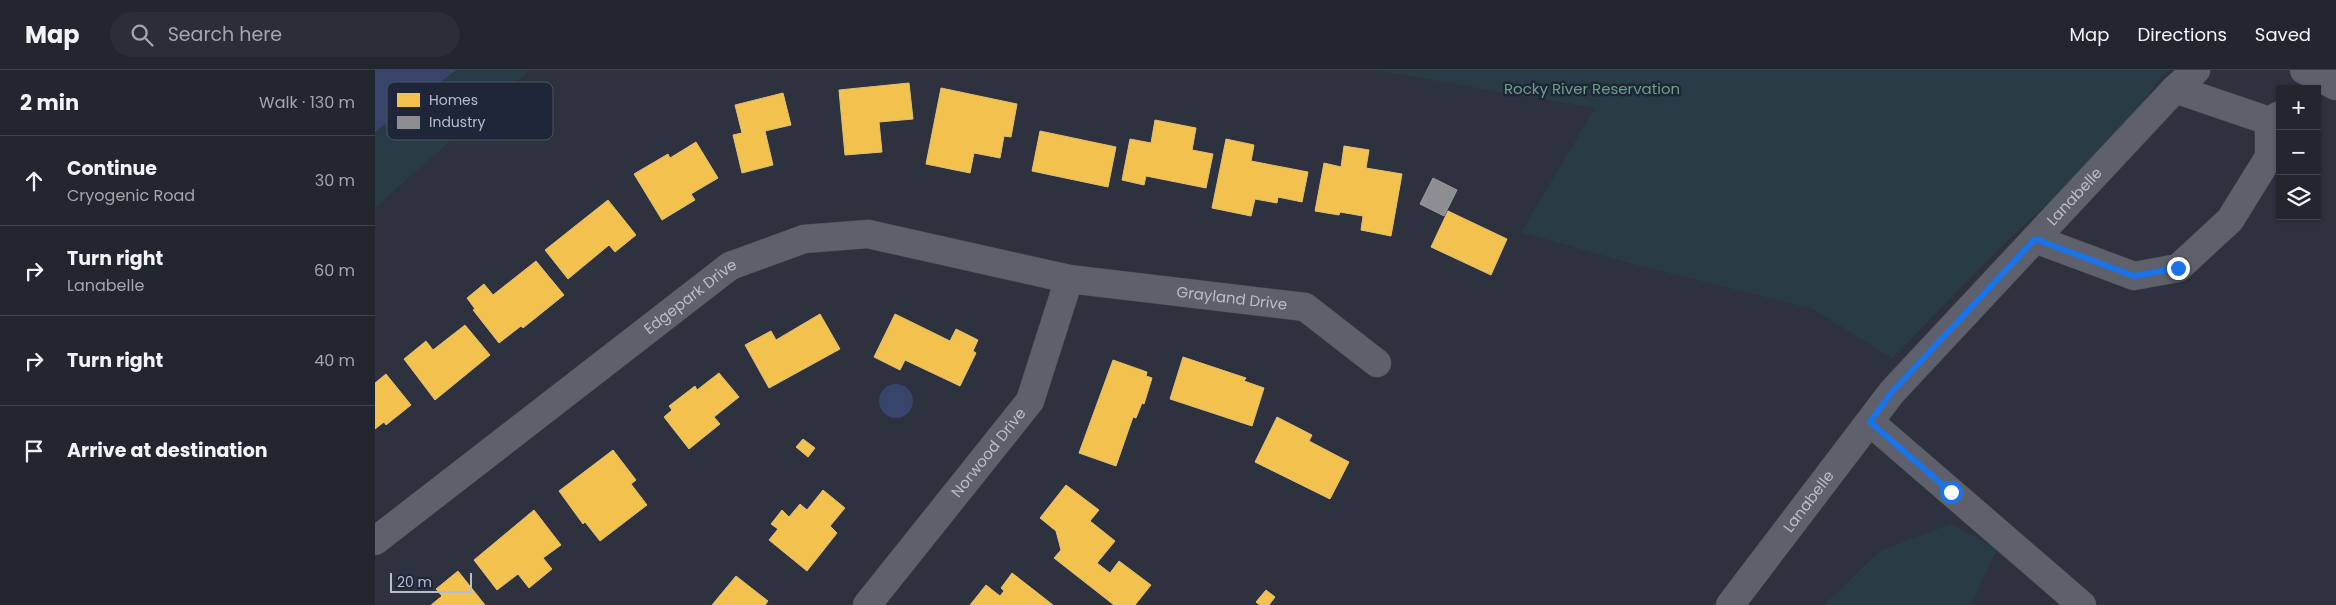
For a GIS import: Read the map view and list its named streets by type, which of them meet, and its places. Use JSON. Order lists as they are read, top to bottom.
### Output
{
  "streets": {
    "street": [
      "Lanabelle",
      "Edgepark Drive",
      "Grayland Drive",
      "Norwood Drive"
    ]
  },
  "crossings": [
    ["Edgepark Drive", "Grayland Drive"],
    ["Edgepark Drive", "Norwood Drive"],
    ["Grayland Drive", "Norwood Drive"]
  ],
  "parks": ["Rocky River Reservation"],
  "legend": ["Homes", "Industry"],
  "scale_bar": "20 m",
  "page": {
    "header": "Map",
    "search": "Search here",
    "nav": ["Map", "Directions", "Saved"],
    "heading": ["2 min", "Walk · 130 m"],
    "map_buttons": ["+", "−"],
    "list": [
      ["Continue", "Cryogenic Road", "30 m"],
      ["Turn right", "Lanabelle", "60 m"],
      ["Turn right", "40 m"],
      "Arrive at destination"
    ],
    "scale": "20 m"
  }
}
